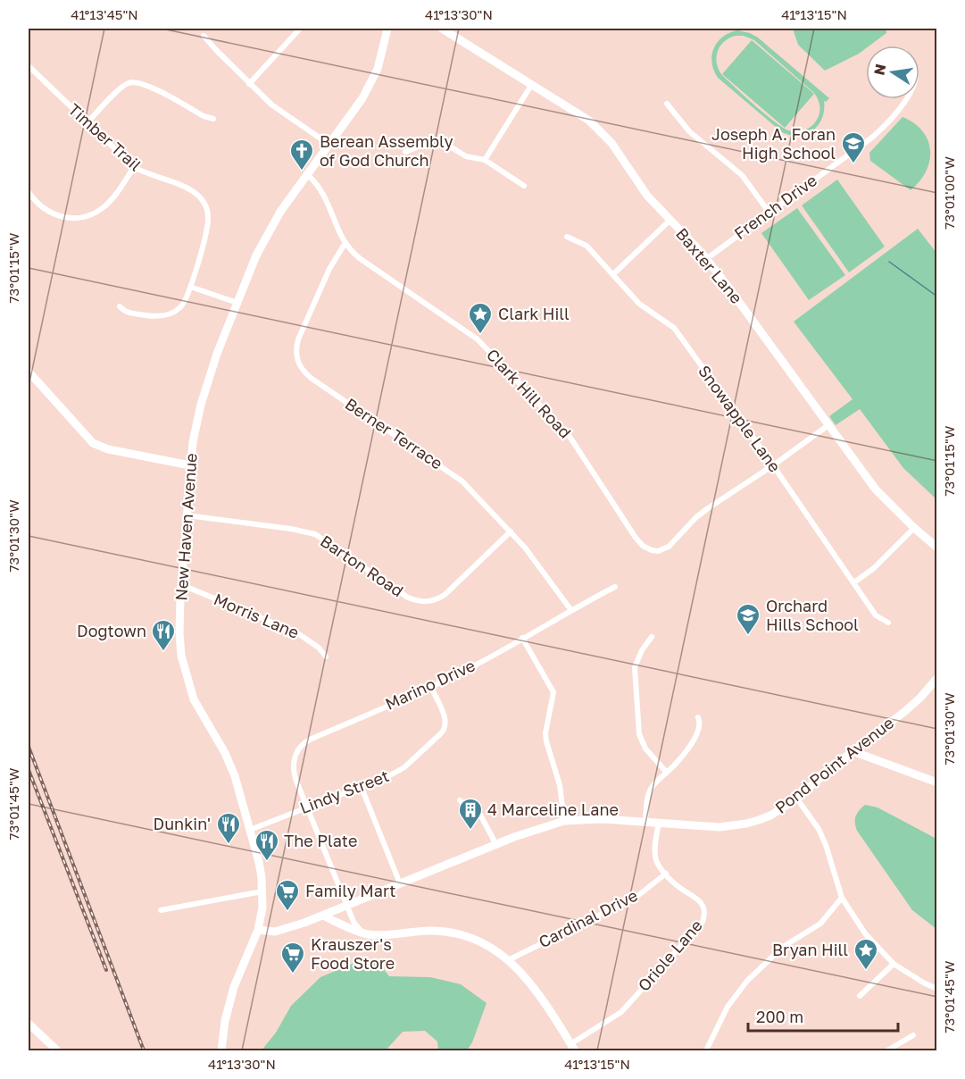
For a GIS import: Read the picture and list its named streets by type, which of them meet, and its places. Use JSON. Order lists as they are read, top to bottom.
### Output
{
  "streets": {
    "main road": ["Baxter Lane", "New Haven Avenue", "Pond Point Avenue"],
    "street": [
      "Timber Trail",
      "French Drive",
      "Clark Hill Road",
      "Snowapple Lane",
      "Berner Terrace",
      "Barton Road",
      "Morris Lane",
      "Marino Drive",
      "Lindy Street",
      "Cardinal Drive",
      "Oriole Lane"
    ]
  },
  "crossings": [
    ["French Drive", "Baxter Lane"],
    ["Clark Hill Road", "Snowapple Lane"],
    ["Clark Hill Road", "Berner Terrace"],
    ["Clark Hill Road", "New Haven Avenue"],
    ["Berner Terrace", "Barton Road"],
    ["Berner Terrace", "Marino Drive"],
    ["New Haven Avenue", "Barton Road"],
    ["New Haven Avenue", "Morris Lane"],
    ["New Haven Avenue", "Pond Point Avenue"],
    ["New Haven Avenue", "Lindy Street"],
    ["Marino Drive", "Pond Point Avenue"],
    ["Marino Drive", "Lindy Street"],
    ["Pond Point Avenue", "Oriole Lane"],
    ["Cardinal Drive", "Oriole Lane"]
  ],
  "places": {
    "school or university": ["Joseph A. Foran High School", "Orchard Hills School"],
    "church": ["Berean Assembly of God Church"],
    "place": ["Clark Hill", "Bryan Hill"],
    "restaurant": ["Dogtown", "Dunkin'", "The Plate"],
    "building": ["4 Marceline Lane"],
    "supermarket": ["Family Mart", "Krauszer's Food Store"]
  },
  "scale_bar": "200 m",
  "north": "left",
  "coordinates": [
    "41°13'45\"N",
    "41°13'30\"N",
    "41°13'15\"N",
    "73°01'00\"W",
    "73°01'15\"W",
    "73°01'30\"W",
    "73°01'45\"W"
  ]
}
